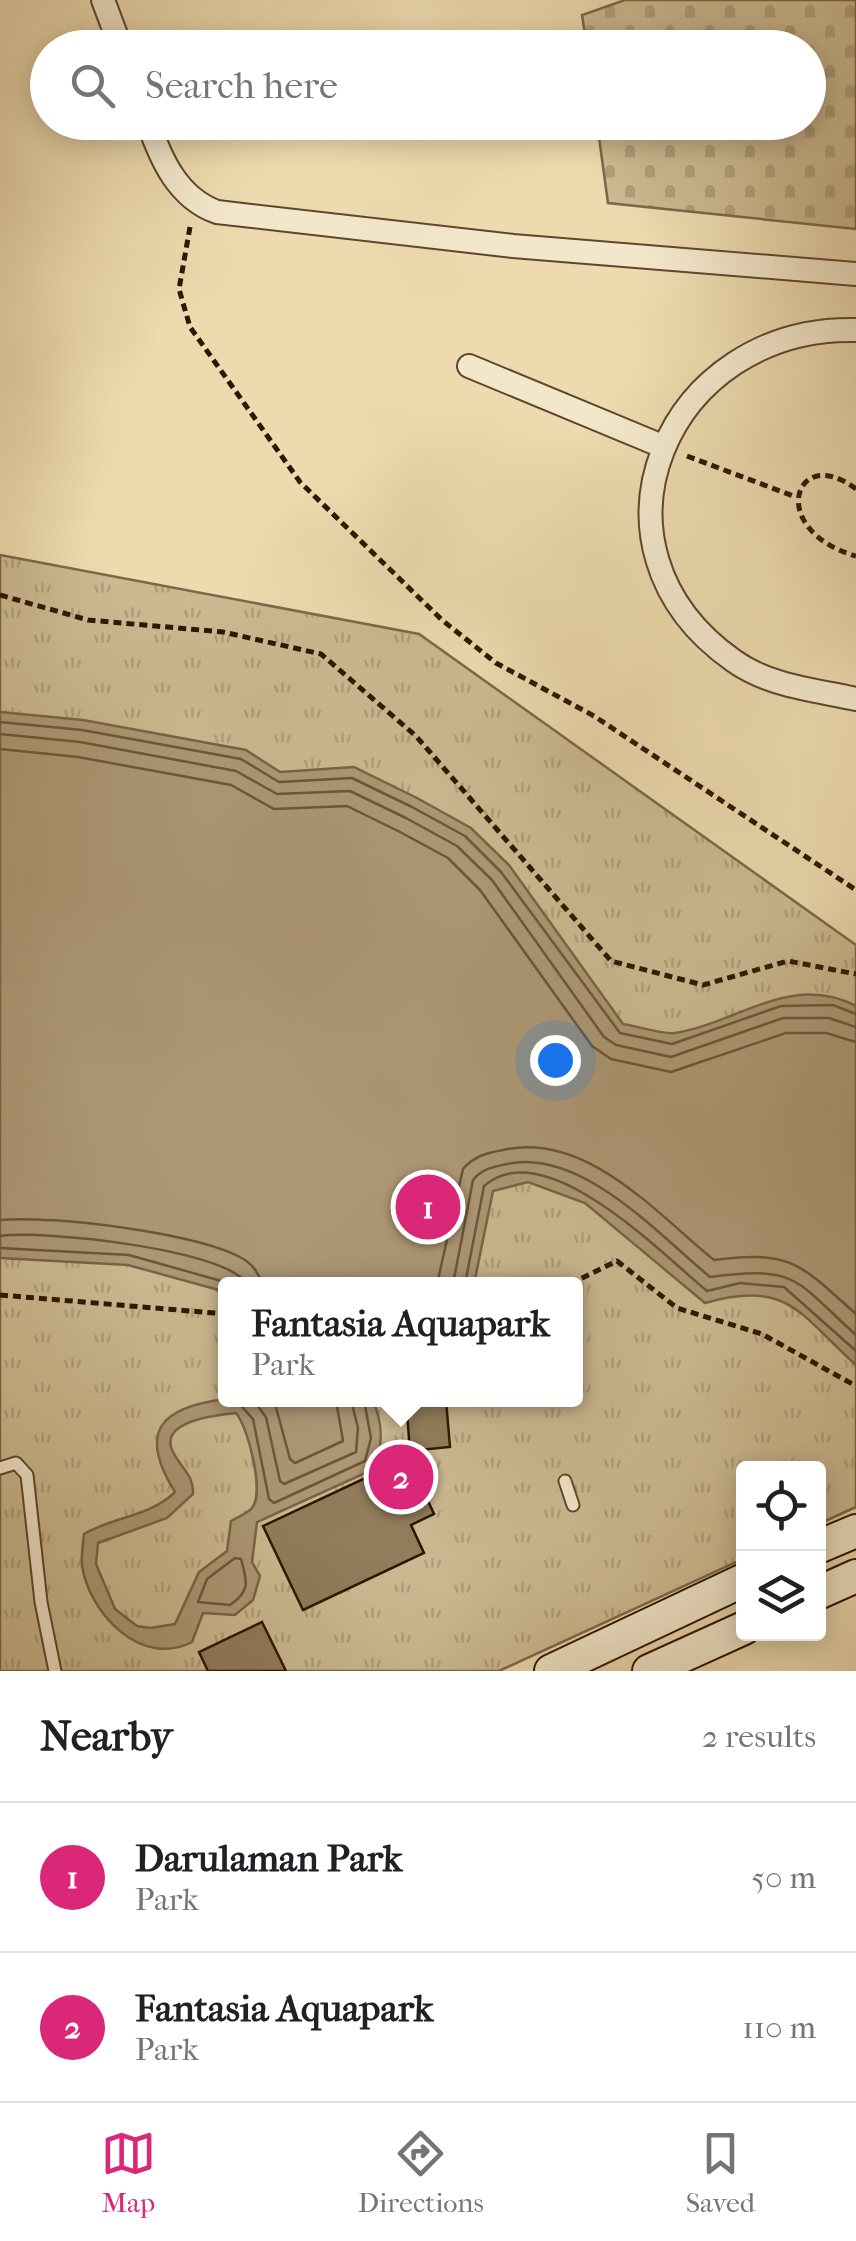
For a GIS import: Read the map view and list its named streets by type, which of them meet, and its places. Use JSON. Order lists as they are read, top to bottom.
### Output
{
  "page": {
    "search": "Search here",
    "pins": ["1", "2"],
    "popup": ["Fantasia Aquapark", "Park"],
    "heading": ["Nearby", "2 results"],
    "list": [
      {
        "mark": "1",
        "name": "Darulaman Park",
        "note": "Park",
        "value": "50 m"
      },
      {
        "mark": "2",
        "name": "Fantasia Aquapark",
        "note": "Park",
        "value": "110 m"
      }
    ],
    "nav": ["Map", "Directions", "Saved"]
  }
}
